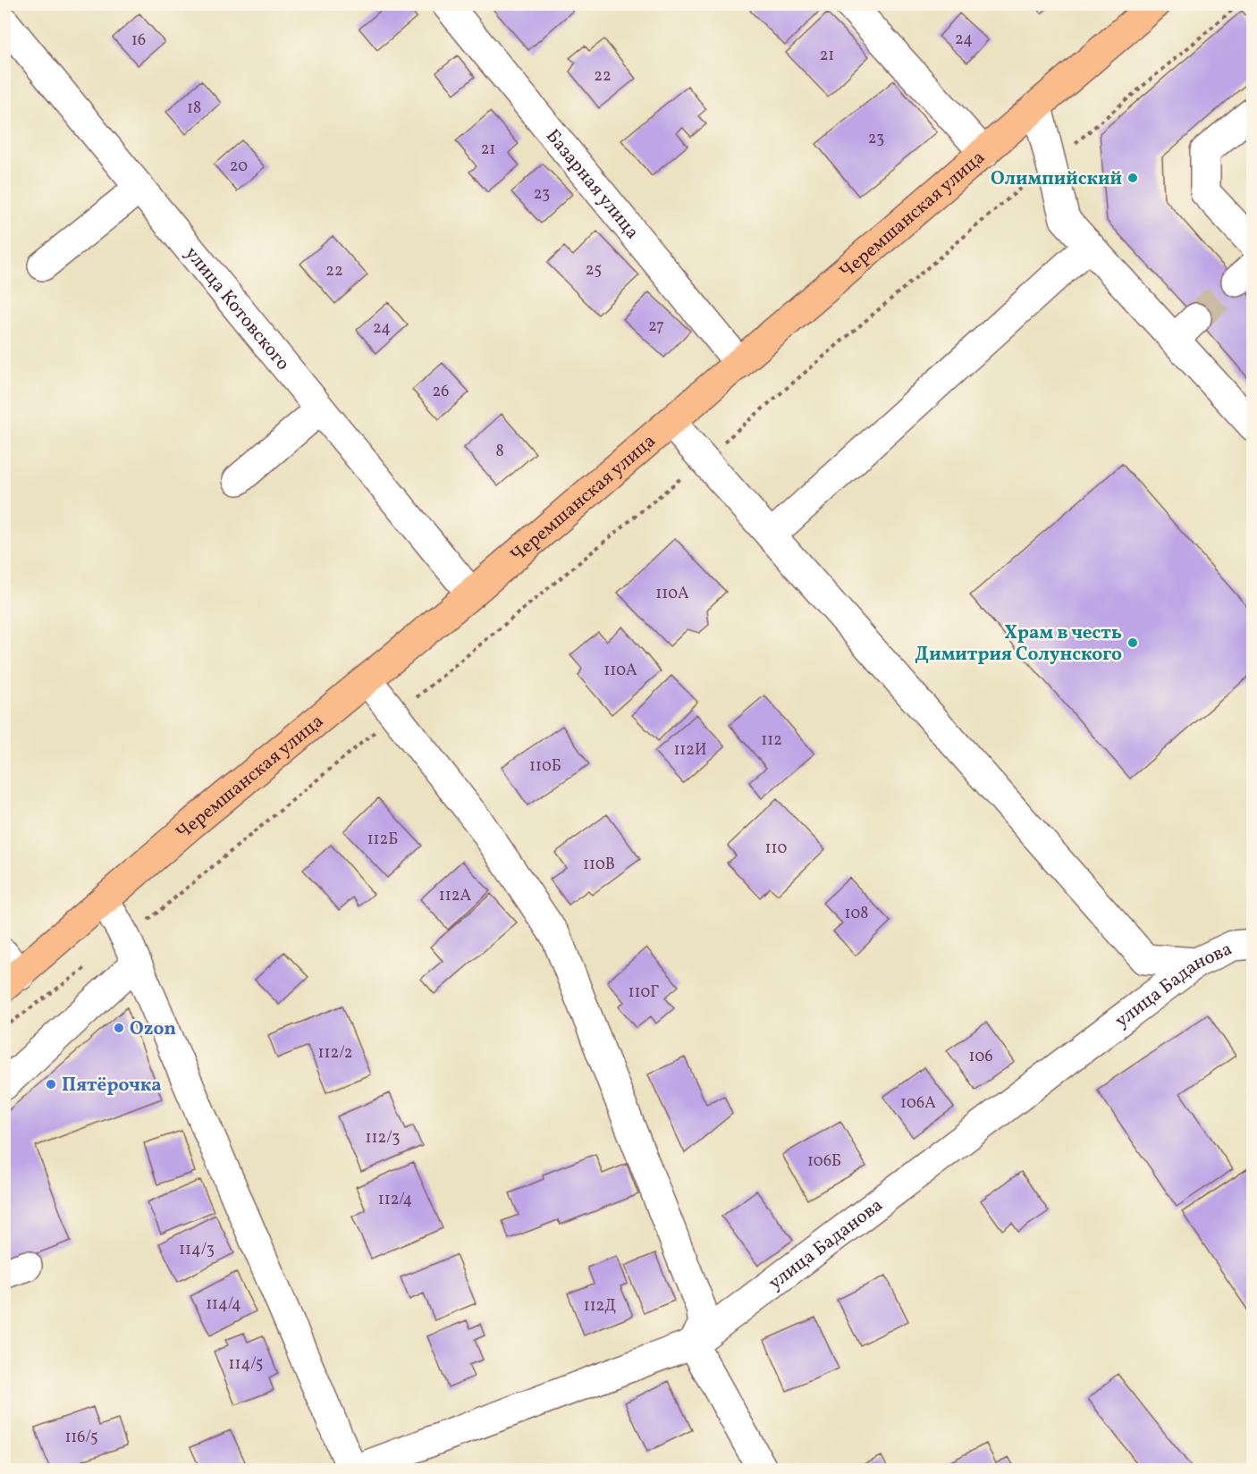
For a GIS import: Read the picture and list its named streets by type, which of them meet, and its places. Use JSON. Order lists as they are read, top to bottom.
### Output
{
  "streets": {
    "main road": ["Черемшанская улица"],
    "street": ["Базарная улица", "улица Котовского", "улица Баданова"]
  },
  "crossings": [
    ["Базарная улица", "Черемшанская улица"],
    ["Черемшанская улица", "улица Котовского"]
  ],
  "places": [
    "Олимпийский",
    "Храм в честь Димитрия Солунского",
    "Ozon",
    "Пятёрочка"
  ],
  "house_numbers": [
    "24",
    "16",
    "21",
    "22",
    "18",
    "23",
    "21",
    "20",
    "23",
    "25",
    "22",
    "27",
    "24",
    "26",
    "8",
    "110А",
    "110А",
    "112",
    "112И",
    "110Б",
    "112Б",
    "110",
    "110В",
    "112А",
    "108",
    "110Г",
    "112/2",
    "106",
    "106А",
    "112/3",
    "106Б",
    "112/4",
    "114/3",
    "114/4",
    "112Д",
    "114/5",
    "116/5"
  ]
}
